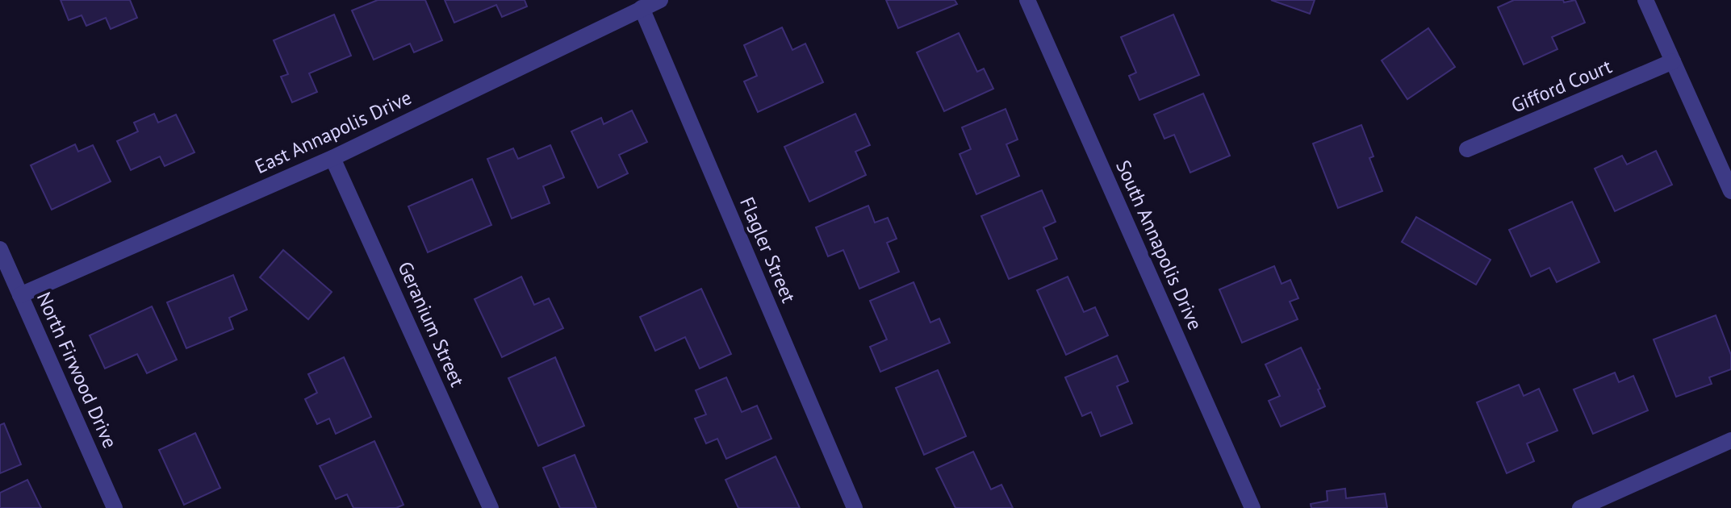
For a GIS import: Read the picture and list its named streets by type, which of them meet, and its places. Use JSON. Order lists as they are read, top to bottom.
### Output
{
  "streets": {
    "street": [
      "Gifford Court",
      "East Annapolis Drive",
      "South Annapolis Drive",
      "Flagler Street",
      "Geranium Street",
      "North Firwood Drive"
    ]
  },
  "crossings": [
    ["East Annapolis Drive", "Flagler Street"],
    ["East Annapolis Drive", "Geranium Street"],
    ["East Annapolis Drive", "North Firwood Drive"]
  ]
}
